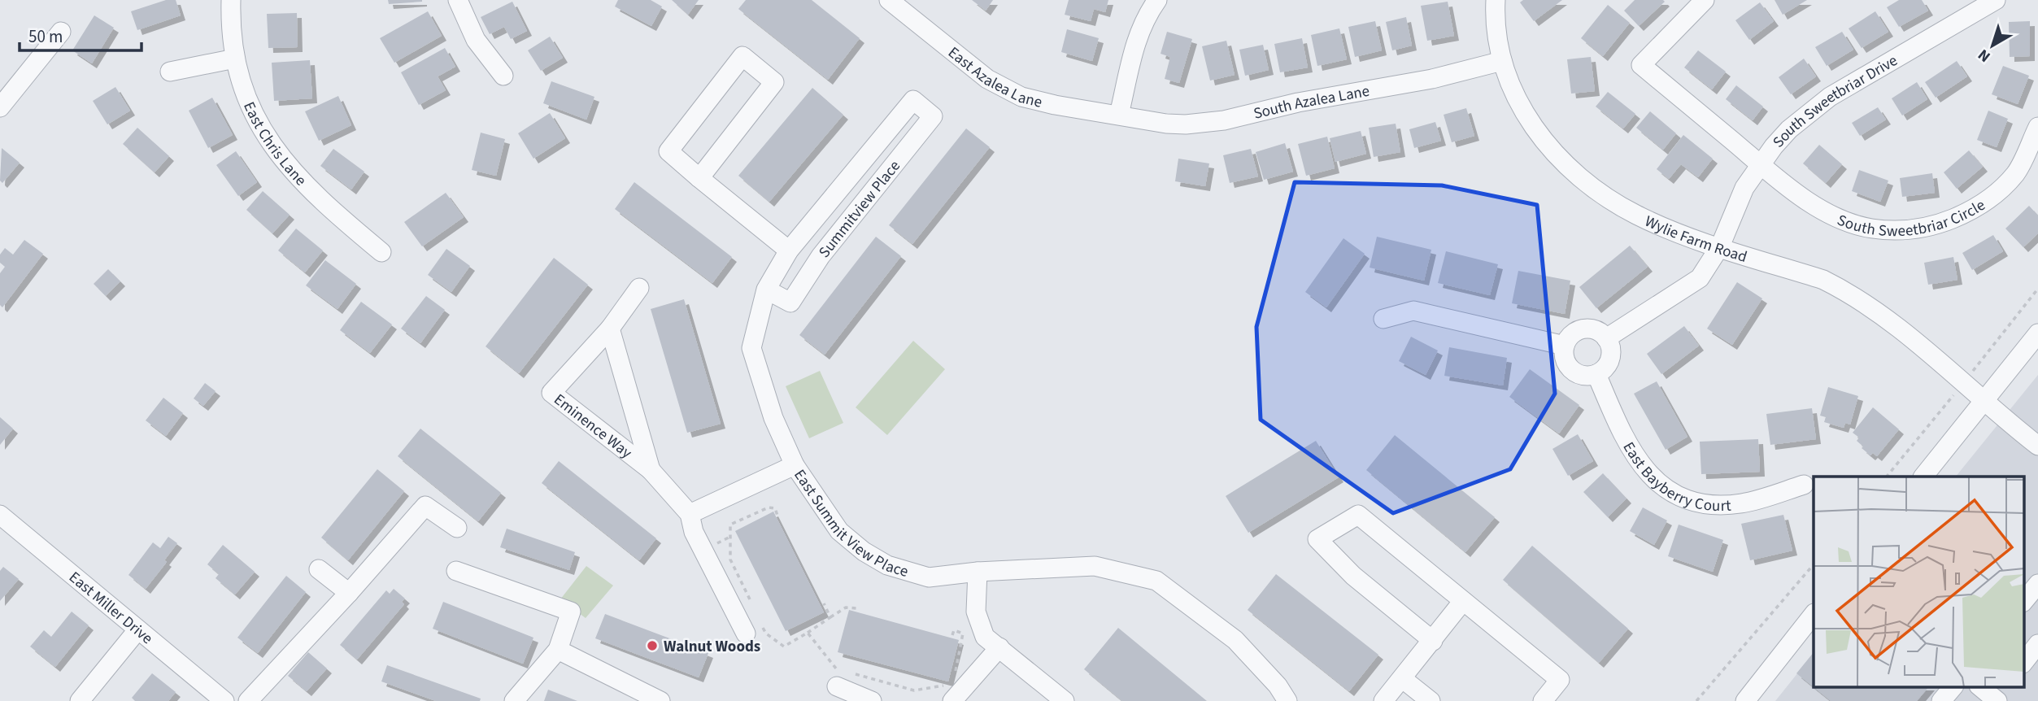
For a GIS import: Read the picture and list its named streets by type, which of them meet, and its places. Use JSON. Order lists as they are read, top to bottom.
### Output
{
  "streets": {
    "street": [
      "East Azalea Lane",
      "South Azalea Lane",
      "South Sweetbriar Drive",
      "East Chris Lane",
      "South Sweetbriar Circle",
      "Summitview Place",
      "Wylie Farm Road",
      "Eminence Way",
      "East Bayberry Court",
      "East Summit View Place",
      "East Miller Drive"
    ]
  },
  "crossings": [
    ["East Azalea Lane", "South Azalea Lane"],
    ["South Azalea Lane", "Wylie Farm Road"],
    ["South Sweetbriar Drive", "South Sweetbriar Circle"],
    ["South Sweetbriar Drive", "Wylie Farm Road"],
    ["South Sweetbriar Drive", "East Bayberry Court"],
    ["Summitview Place", "East Summit View Place"]
  ],
  "places": ["Walnut Woods"],
  "scale_bar": "50 m",
  "north": "bottom left"
}
